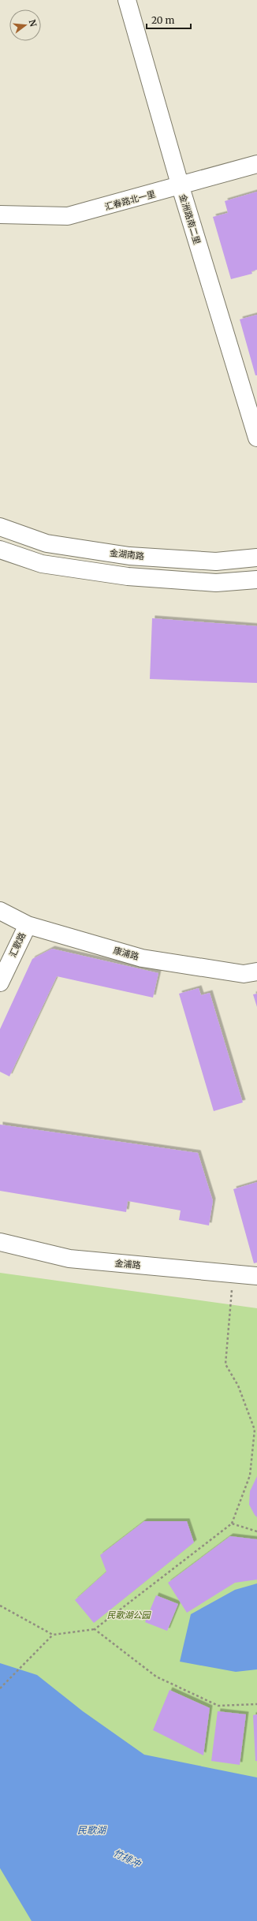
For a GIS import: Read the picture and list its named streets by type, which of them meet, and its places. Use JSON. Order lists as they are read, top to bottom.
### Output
{
  "streets": {
    "street": [
      "汇春路北一里",
      "金洲路南二里",
      "金湖南路",
      "汇歌路",
      "康浦路",
      "金浦路"
    ]
  },
  "crossings": [
    ["汇春路北一里", "金洲路南二里"],
    ["汇歌路", "康浦路"]
  ],
  "water": ["民歌湖", "竹排冲"],
  "parks": ["民歌湖公园"],
  "scale_bar": "20 m",
  "north": "right"
}
